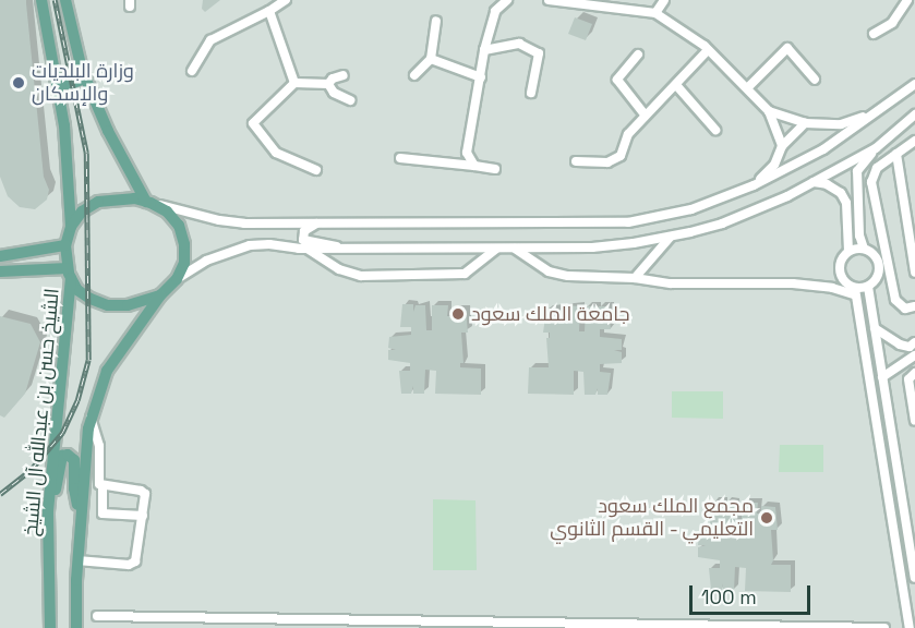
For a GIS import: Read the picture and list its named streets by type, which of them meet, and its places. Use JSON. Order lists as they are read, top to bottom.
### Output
{
  "streets": {
    "main road": ["الشيخ حسن بن عبدالله آل الشيخ"]
  },
  "places": ["وزارة البلديات والإسكان", "جامعة الملك سعود", "مجمع الملك سعود التعليمي - القسم الثانوي"],
  "scale_bar": "100 m"
}
